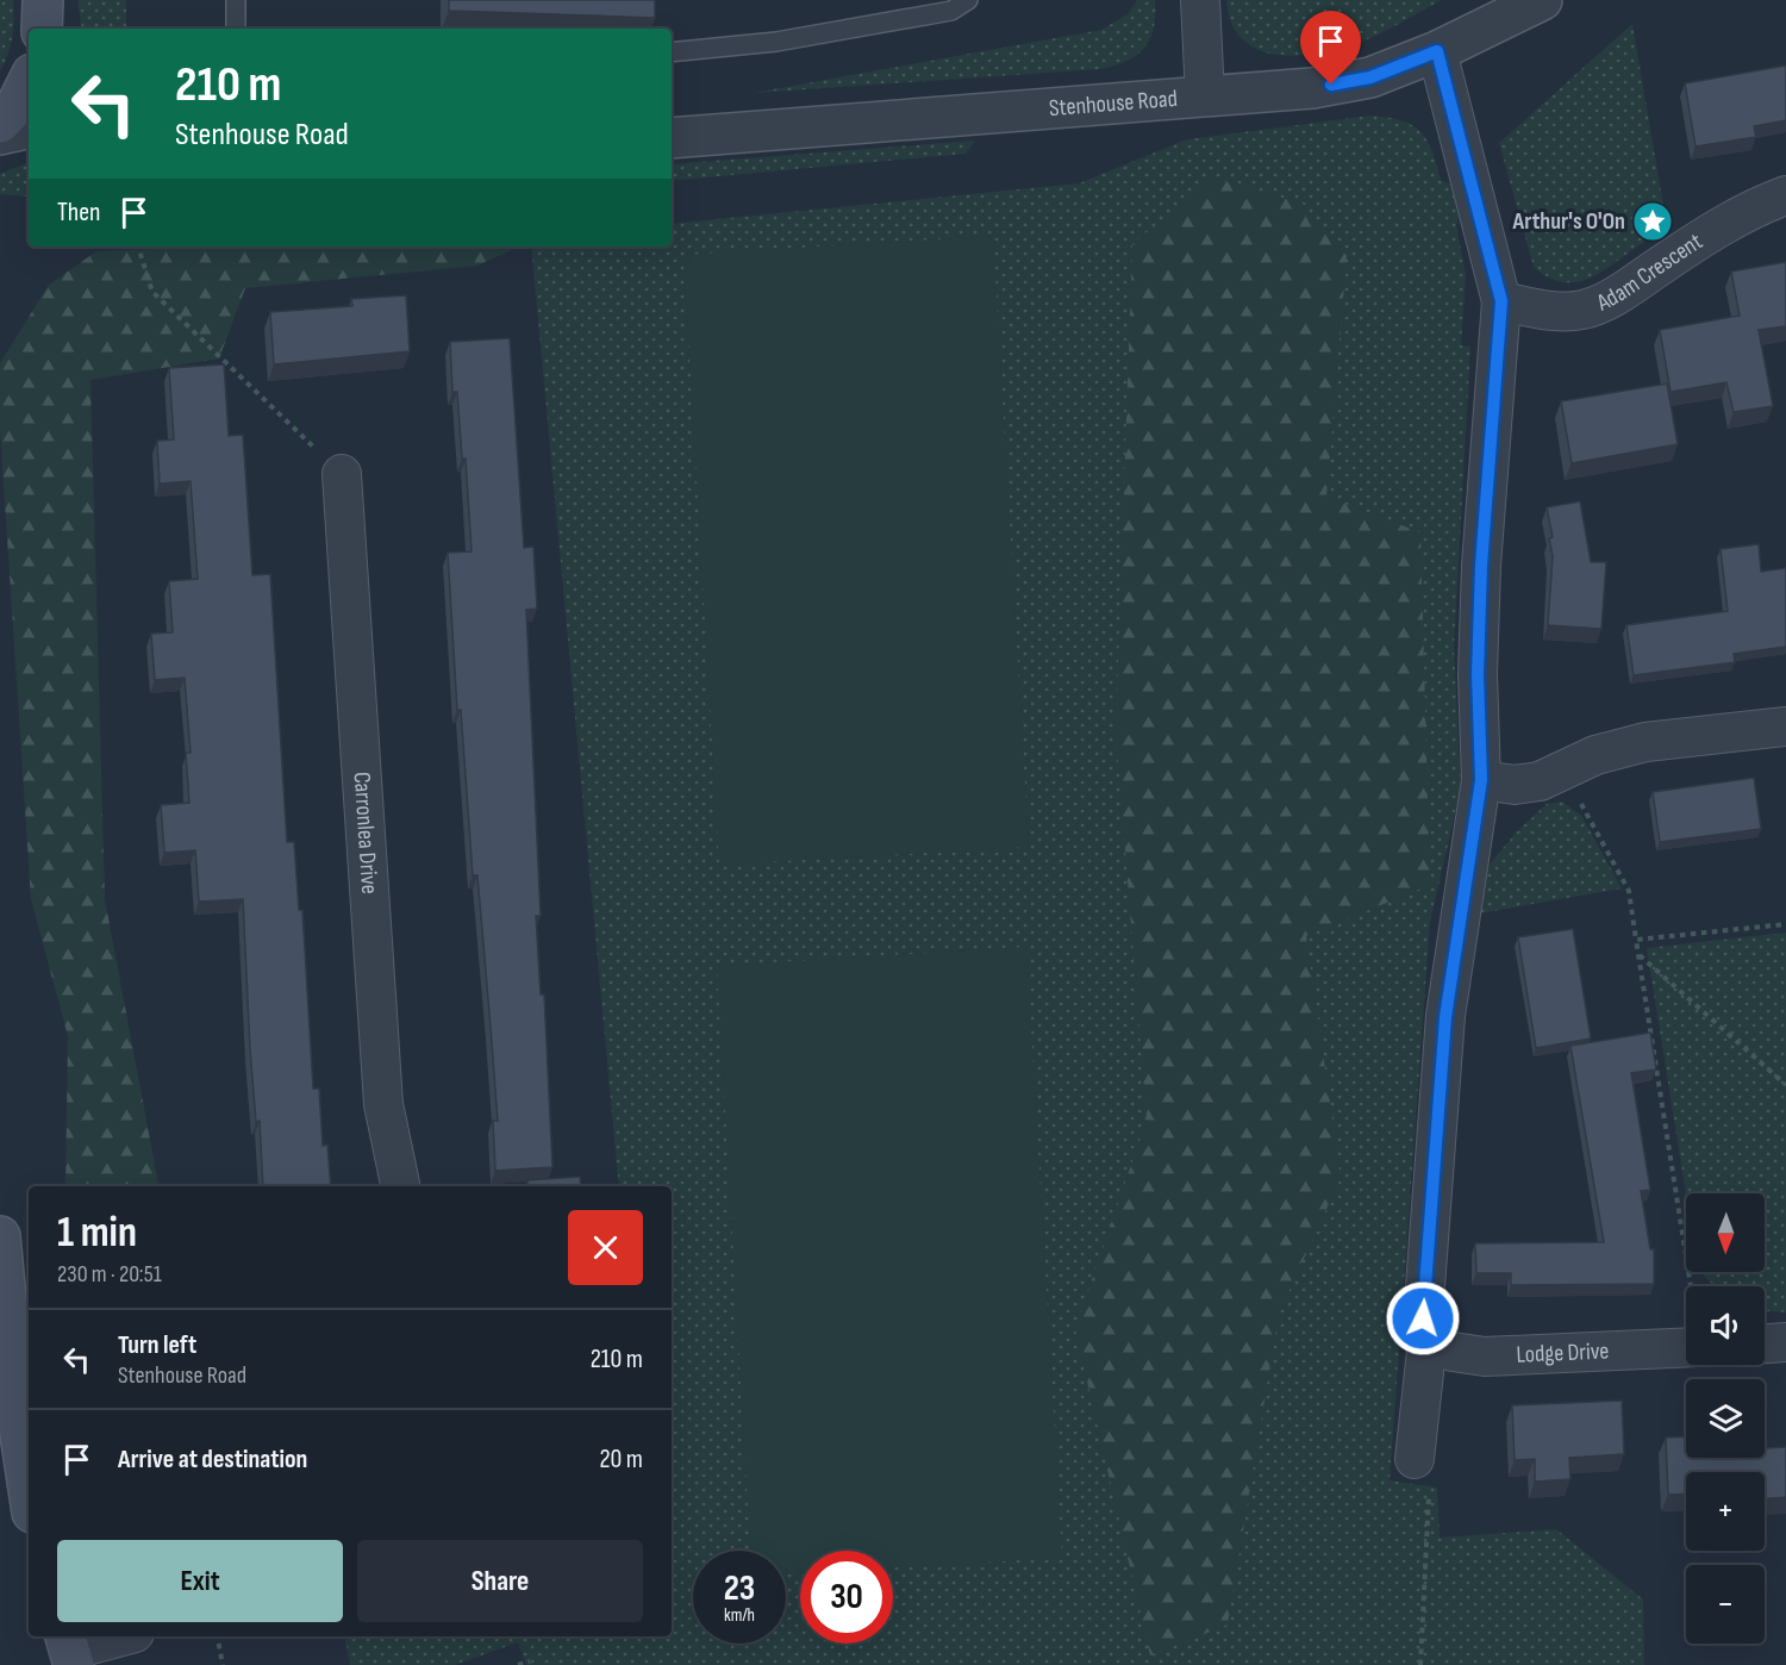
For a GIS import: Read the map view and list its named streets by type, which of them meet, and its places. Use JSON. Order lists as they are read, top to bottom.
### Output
{
  "streets": {
    "street": [
      "Stenhouse Road",
      "Adam Crescent",
      "Carronlea Drive",
      "Lodge Drive"
    ]
  },
  "places": {
    "place": ["Arthur's O'On"]
  },
  "north": "bottom",
  "page": {
    "turn": ["210 m", "Stenhouse Road"],
    "then": "Then",
    "heading": ["1 min", "230 m · 20:51"],
    "map_buttons": ["+", "−"],
    "list": [
      {
        "name": "Turn left",
        "note": "Stenhouse Road",
        "value": "210 m"
      },
      {
        "name": "Arrive at destination",
        "value": "20 m"
      }
    ],
    "buttons": ["Exit", "Share"],
    "speed": "23 km/h",
    "limit": "30"
  }
}
